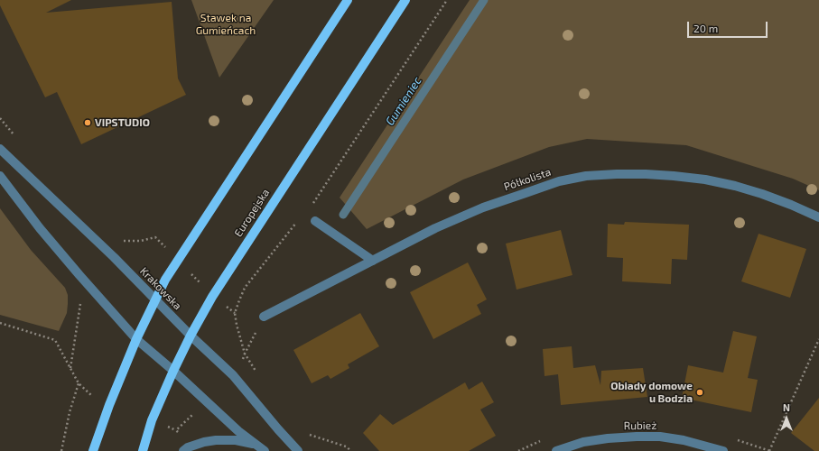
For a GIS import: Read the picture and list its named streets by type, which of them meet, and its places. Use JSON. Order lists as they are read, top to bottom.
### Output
{
  "streets": {
    "main road": ["Europejska"],
    "street": ["Półkolista", "Krakowska", "Rubież"]
  },
  "crossings": [
    ["Europejska", "Krakowska"]
  ],
  "water": ["Gumieniec"],
  "parks": ["Stawek na Gumieńcach"],
  "places": ["VIPSTUDIO", "Obiady domowe u Bodzia"],
  "scale_bar": "20 m",
  "north": "top"
}
